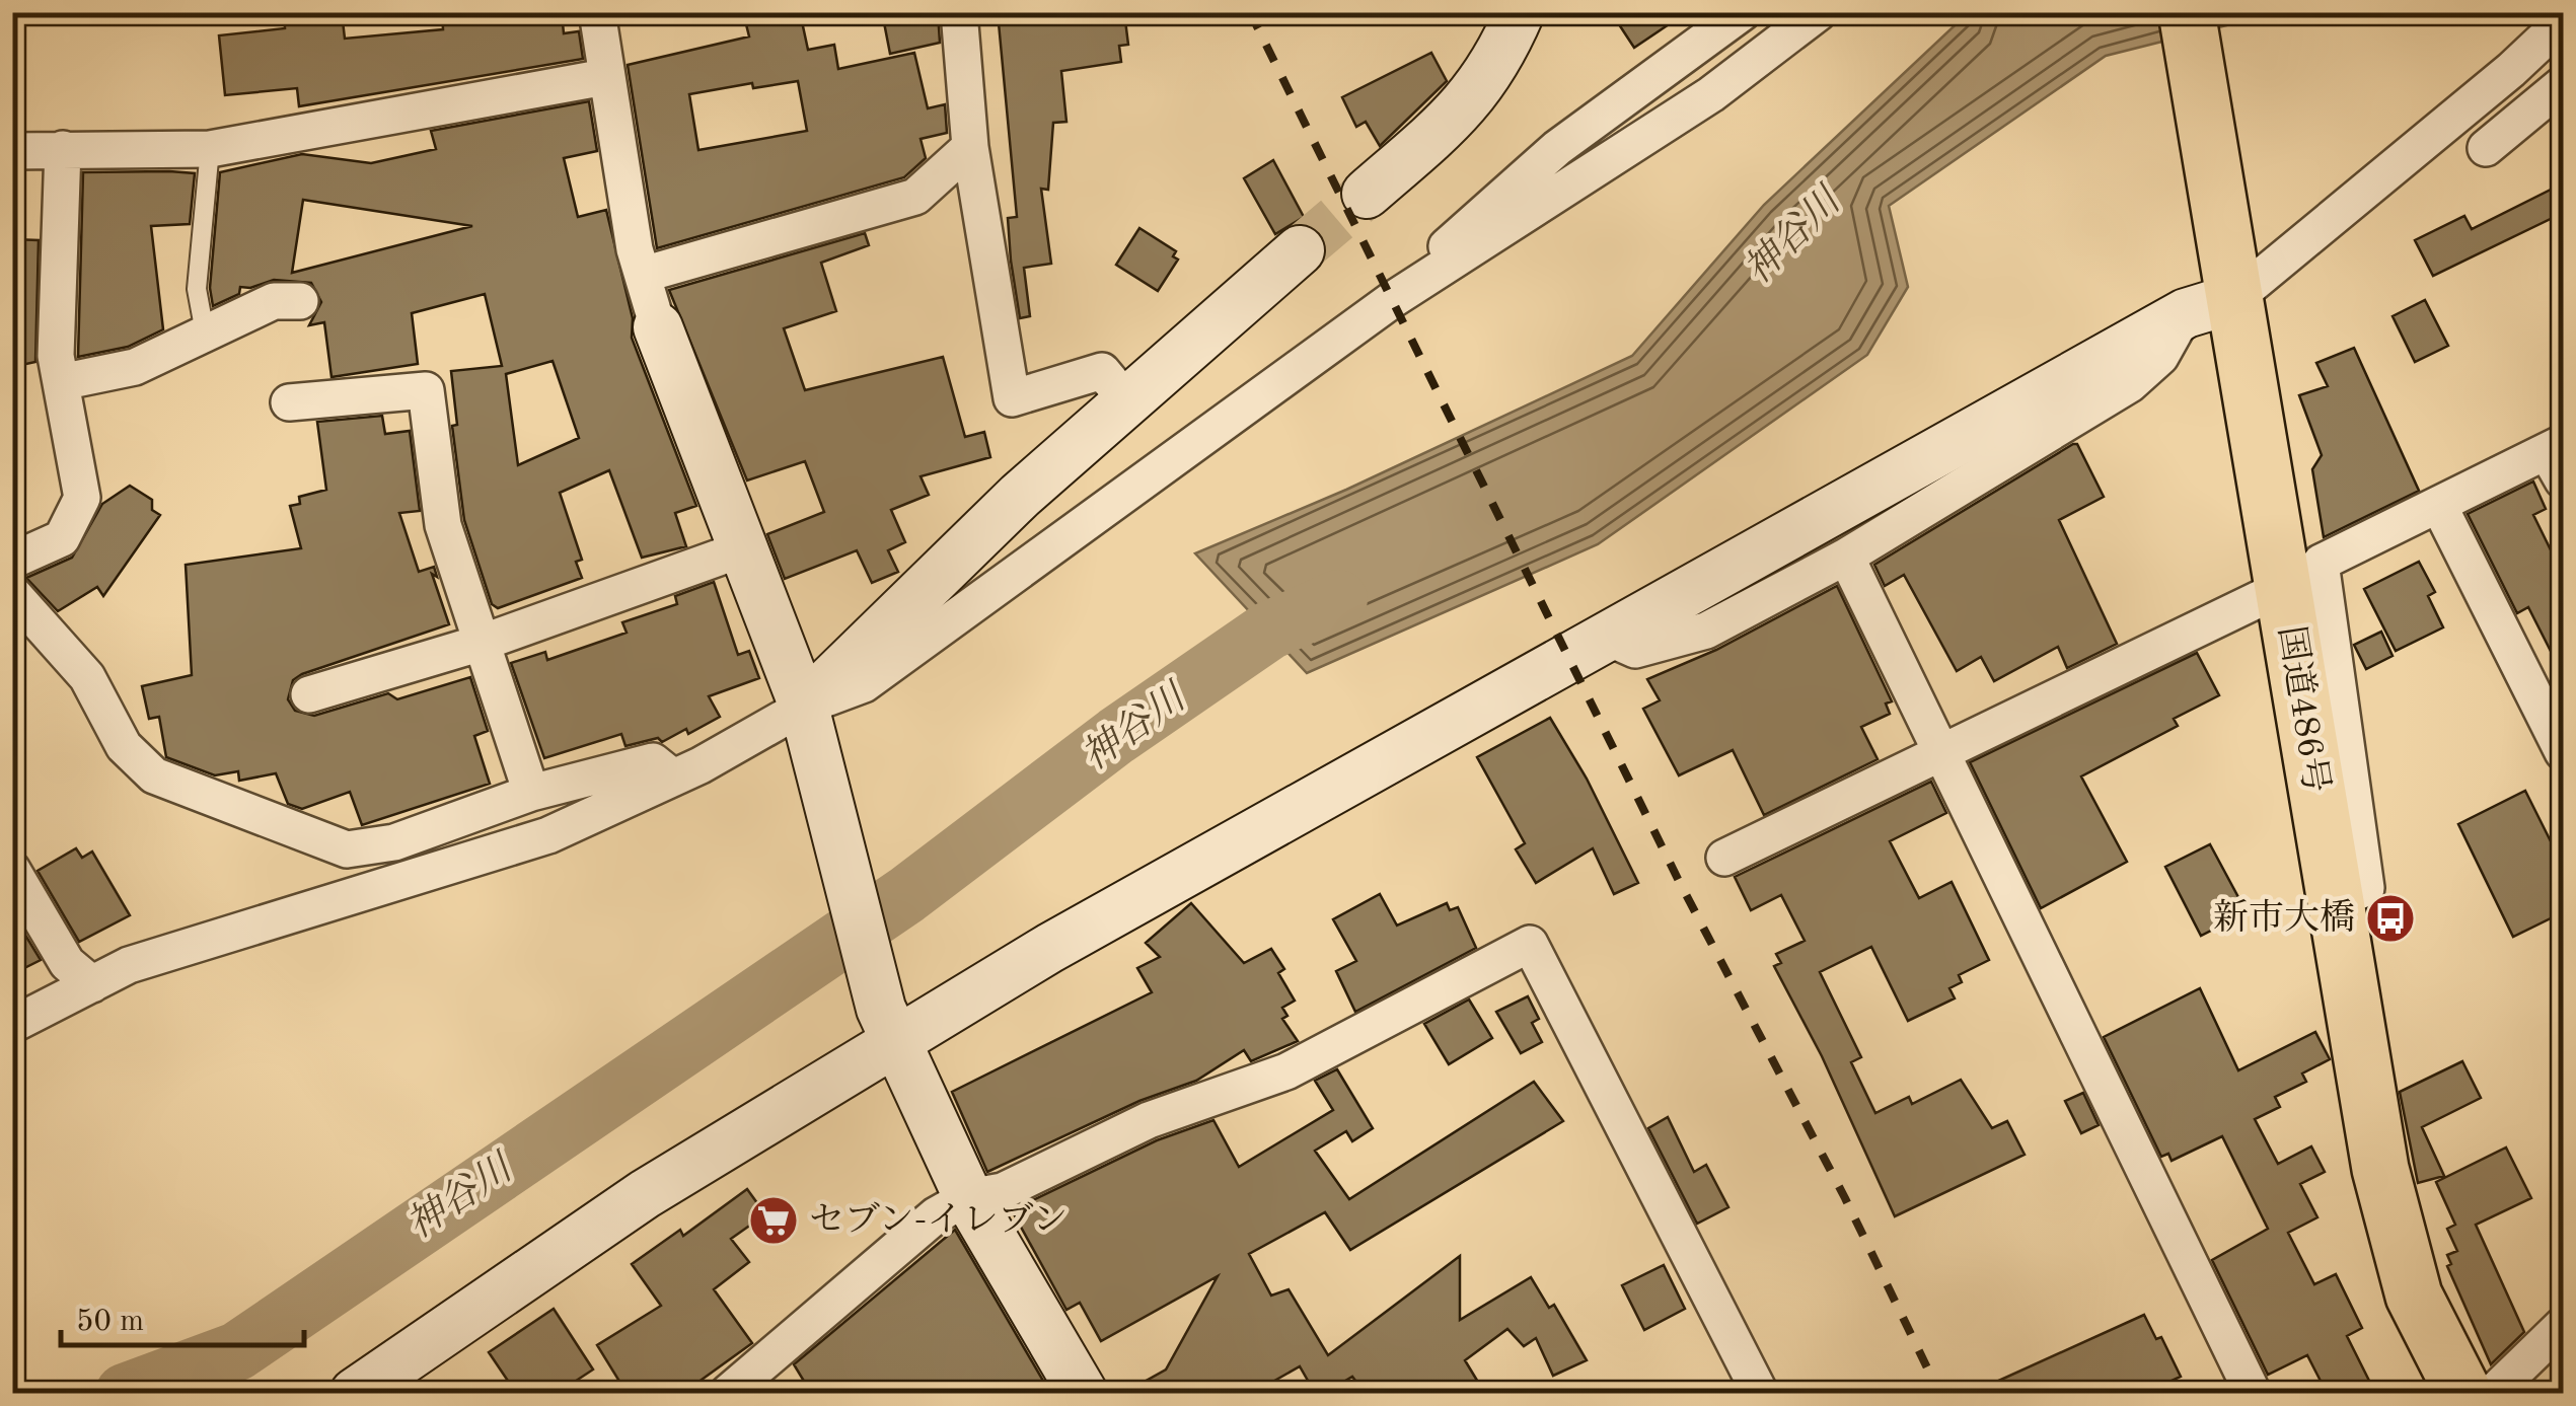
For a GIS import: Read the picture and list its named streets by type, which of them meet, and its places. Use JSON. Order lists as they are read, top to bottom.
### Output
{
  "streets": {
    "highway": ["国道486号"]
  },
  "water": ["神谷川"],
  "places": {
    "bus stop": ["新市大橋"],
    "supermarket": ["セブン-イレブン"]
  },
  "scale_bar": "50 m"
}
